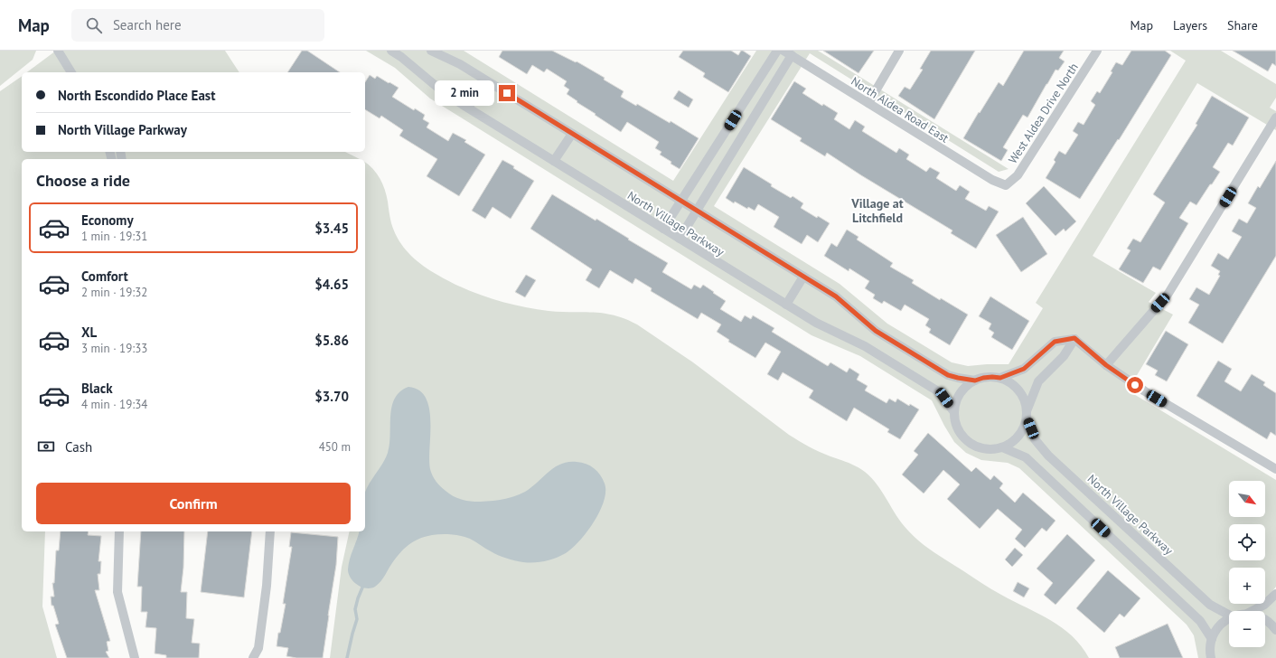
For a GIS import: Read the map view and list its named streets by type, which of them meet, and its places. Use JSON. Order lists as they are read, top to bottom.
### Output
{
  "streets": {
    "street": ["North Aldea Road East", "West Aldea Drive North", "North Village Parkway"]
  },
  "crossings": [
    ["North Aldea Road East", "West Aldea Drive North"]
  ],
  "districts": ["Village at Litchfield"],
  "north": "bottom right",
  "page": {
    "header": "Map",
    "search": "Search here",
    "nav": ["Map", "Layers", "Share"],
    "banner": ["North Escondido Place East", "North Village Parkway"],
    "bubble": "2 min",
    "heading": "Choose a ride",
    "list": [
      {
        "name": "Economy",
        "note": "1 min · 19:31",
        "value": "$3.45"
      },
      {
        "name": "Comfort",
        "note": "2 min · 19:32",
        "value": "$4.65"
      },
      {
        "name": "XL",
        "note": "3 min · 19:33",
        "value": "$5.86"
      },
      {
        "name": "Black",
        "note": "4 min · 19:34",
        "value": "$3.70"
      }
    ],
    "pay": ["Cash", "450 m"],
    "buttons": "Confirm",
    "map_buttons": ["+", "−"]
  }
}
